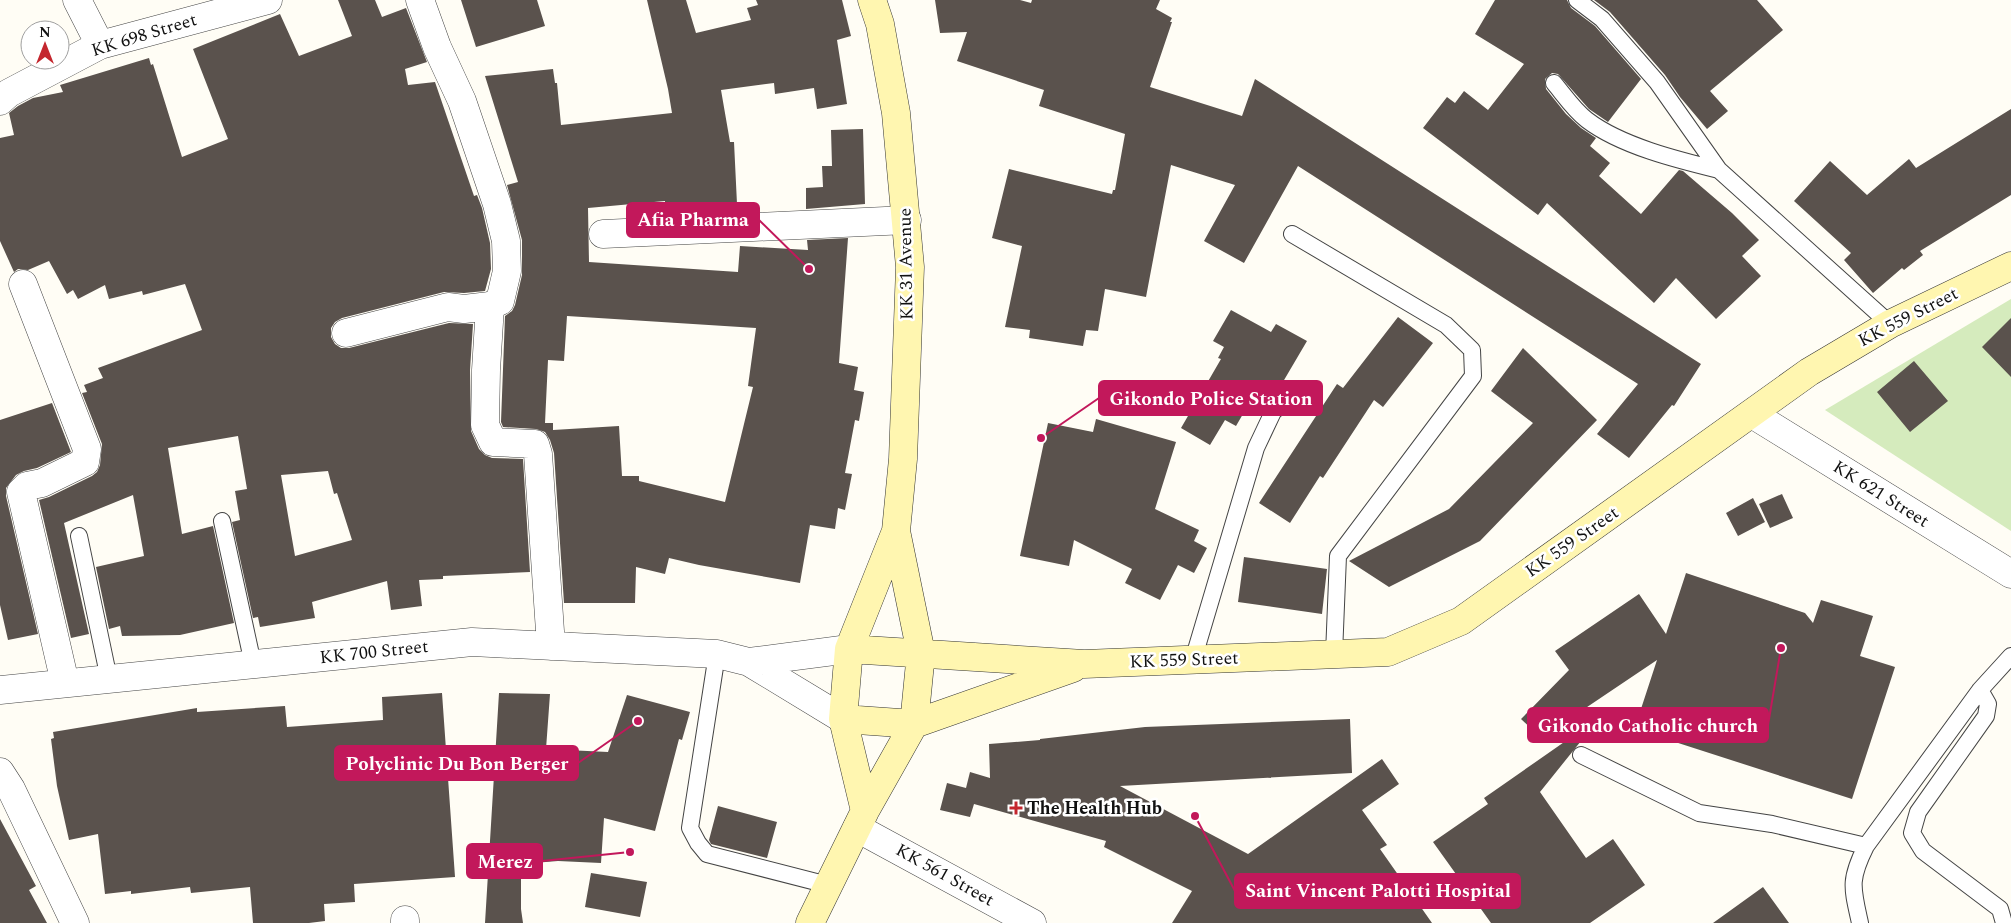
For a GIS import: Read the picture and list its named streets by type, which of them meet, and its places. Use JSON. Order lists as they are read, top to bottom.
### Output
{
  "streets": {
    "main road": ["KK 31 Avenue", "KK 559 Street"],
    "street": [
      "KK 698 Street",
      "KK 621 Street",
      "KK 700 Street",
      "KK 561 Street"
    ]
  },
  "crossings": [
    ["KK 31 Avenue", "KK 559 Street"],
    ["KK 31 Avenue", "KK 700 Street"],
    ["KK 31 Avenue", "KK 561 Street"],
    ["KK 559 Street", "KK 621 Street"],
    ["KK 559 Street", "KK 700 Street"]
  ],
  "places": {
    "other": [
      "Afia Pharma",
      "Gikondo Police Station",
      "Gikondo Catholic church",
      "Polyclinic Du Bon Berger",
      "Saint Vincent Palotti Hospital",
      "Merez"
    ],
    "health": ["The Health Hub"]
  },
  "north": "top"
}
